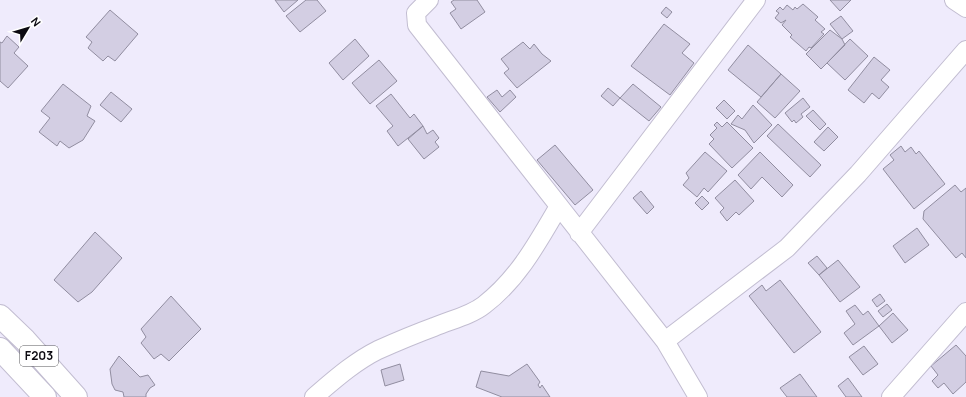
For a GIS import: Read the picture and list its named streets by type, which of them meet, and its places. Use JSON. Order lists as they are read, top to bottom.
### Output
{
  "streets": {
    "main road": ["F203"]
  },
  "north": "top right"
}
